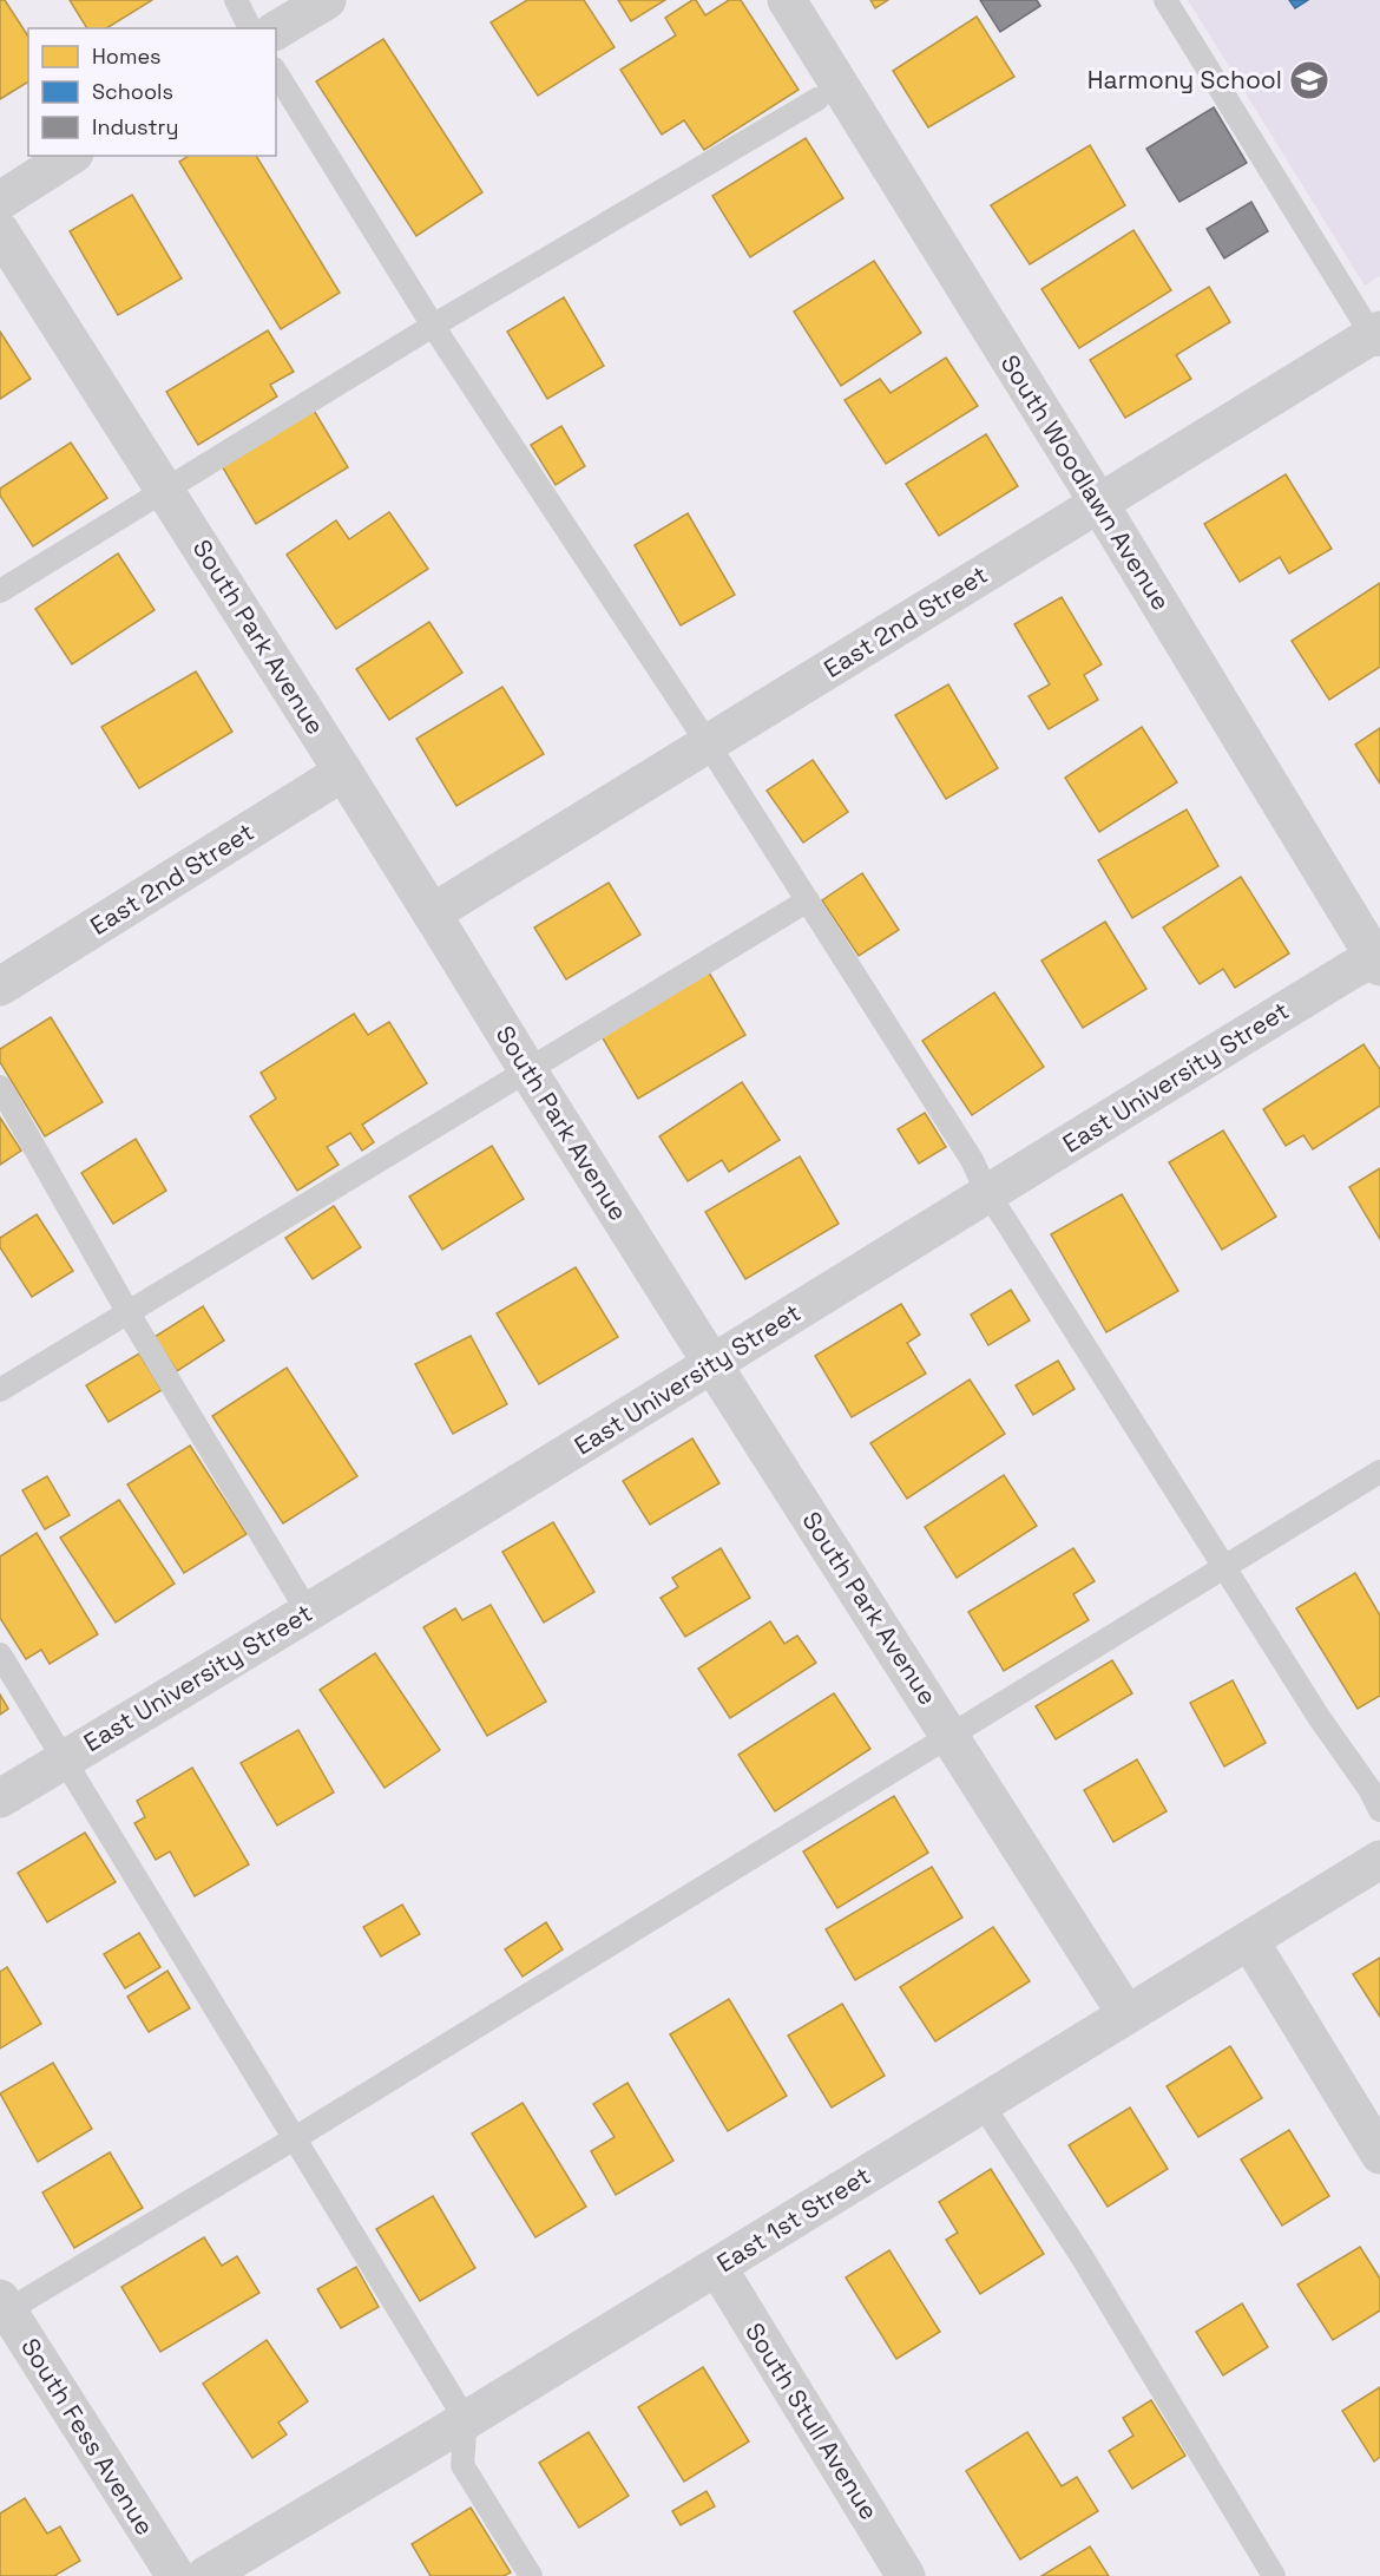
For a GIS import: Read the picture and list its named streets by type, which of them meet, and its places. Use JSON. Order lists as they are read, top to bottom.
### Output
{
  "streets": {
    "street": [
      "South Woodlawn Avenue",
      "East 2nd Street",
      "South Park Avenue",
      "East University Street",
      "East 1st Street",
      "South Stull Avenue",
      "South Fess Avenue"
    ]
  },
  "crossings": [
    ["South Woodlawn Avenue", "East 2nd Street"],
    ["South Woodlawn Avenue", "East University Street"],
    ["East 2nd Street", "South Park Avenue"],
    ["South Park Avenue", "East University Street"],
    ["South Park Avenue", "East 1st Street"],
    ["East 1st Street", "South Stull Avenue"]
  ],
  "places": {
    "school or university": ["Harmony School"]
  },
  "legend": ["Homes", "Schools", "Industry"]
}
